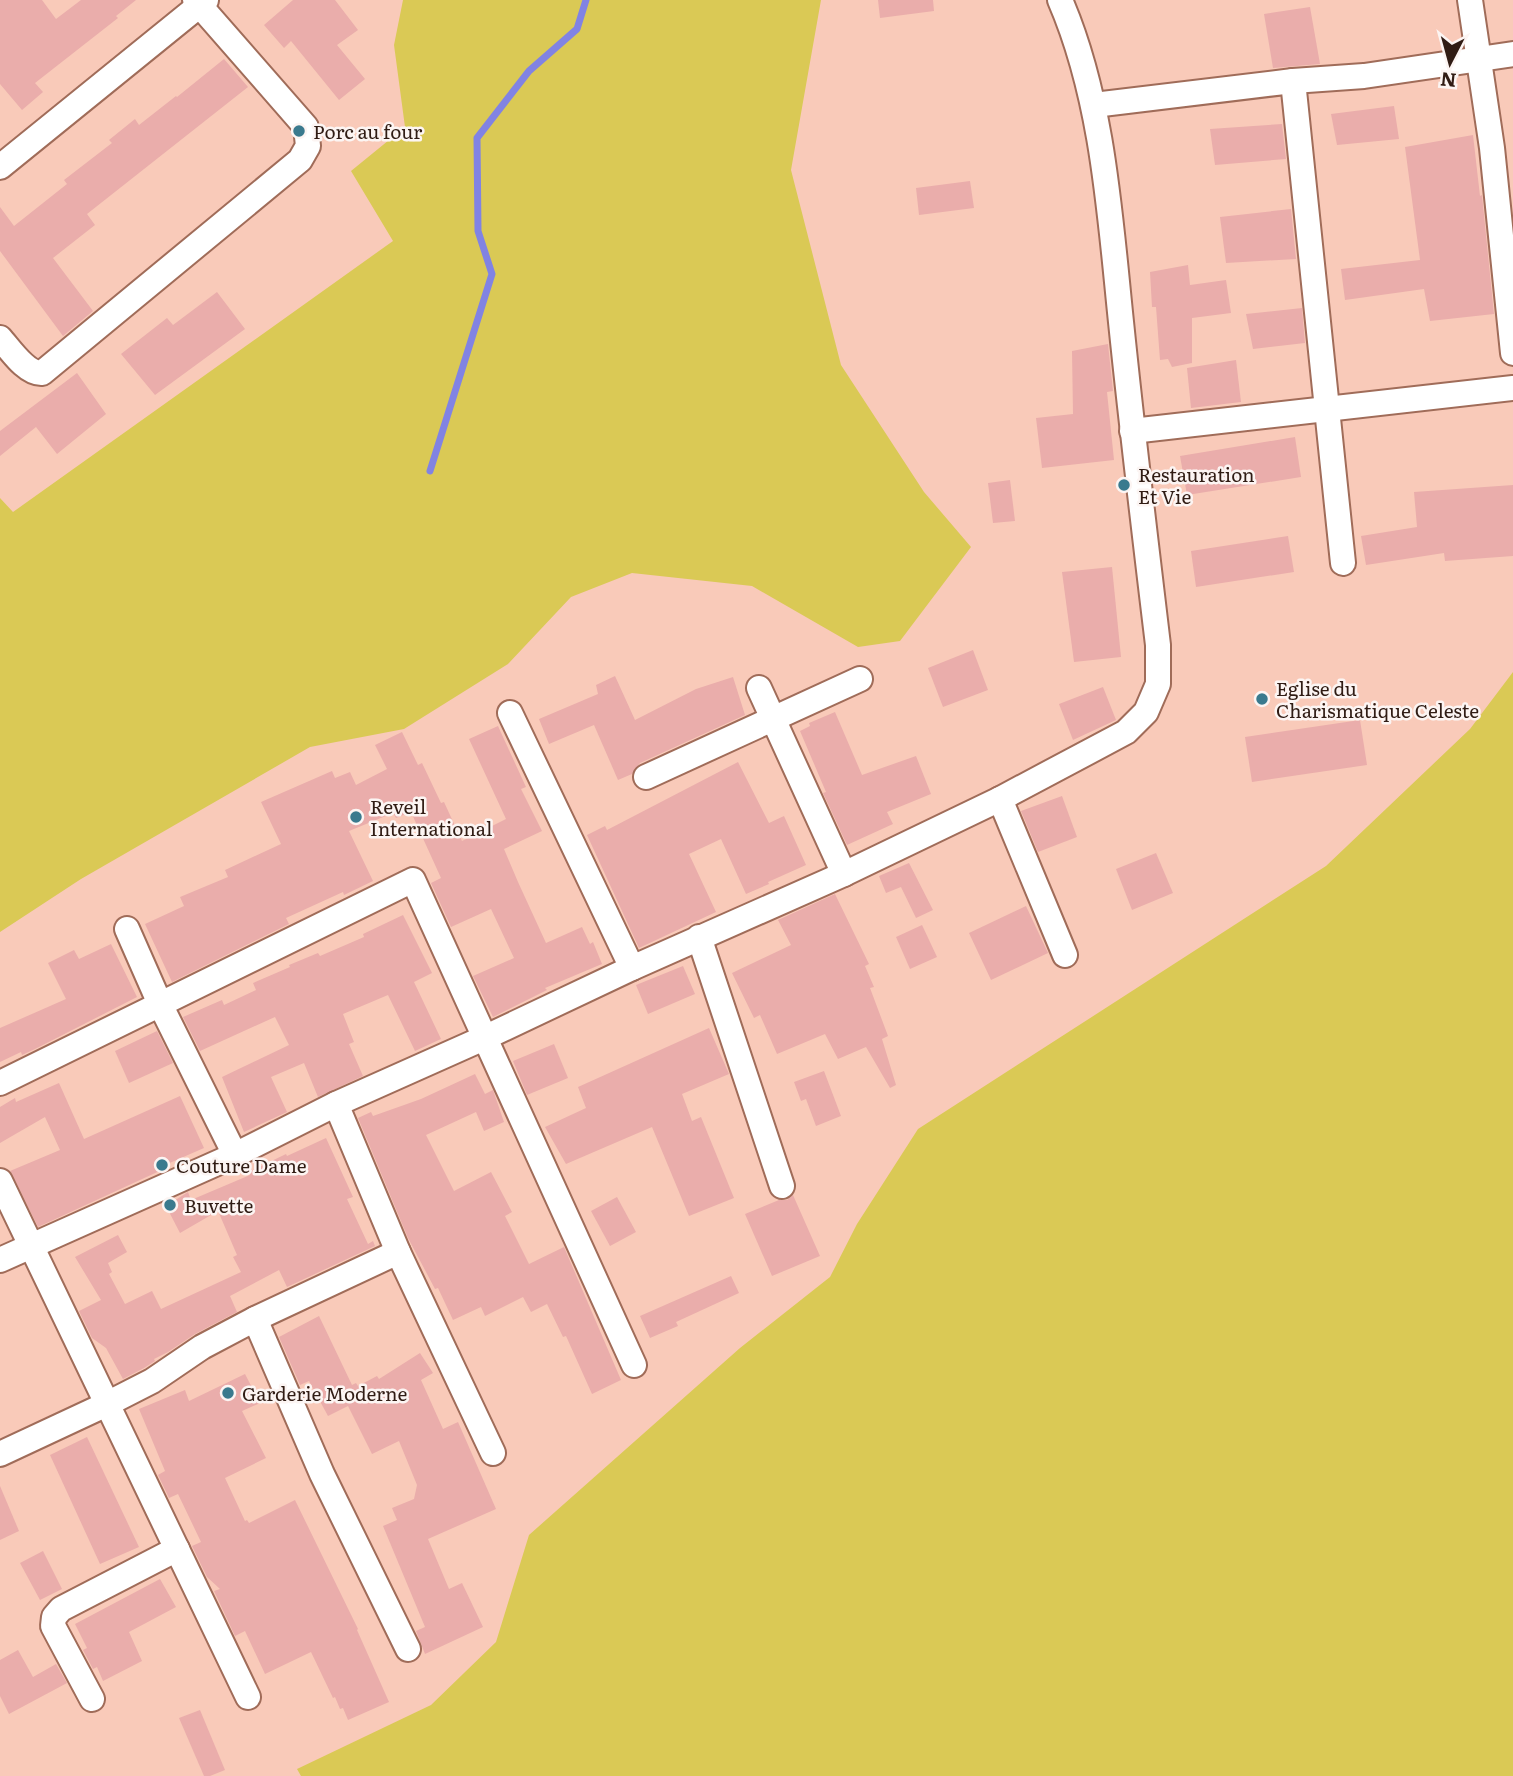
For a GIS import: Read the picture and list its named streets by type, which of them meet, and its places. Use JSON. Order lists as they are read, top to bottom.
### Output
{
  "places": [
    "Porc au four",
    "Restauration Et Vie",
    "Eglise du Charismatique Celeste",
    "Reveil International",
    "Couture Dame",
    "Buvette",
    "Garderie Moderne"
  ],
  "north": "bottom"
}
